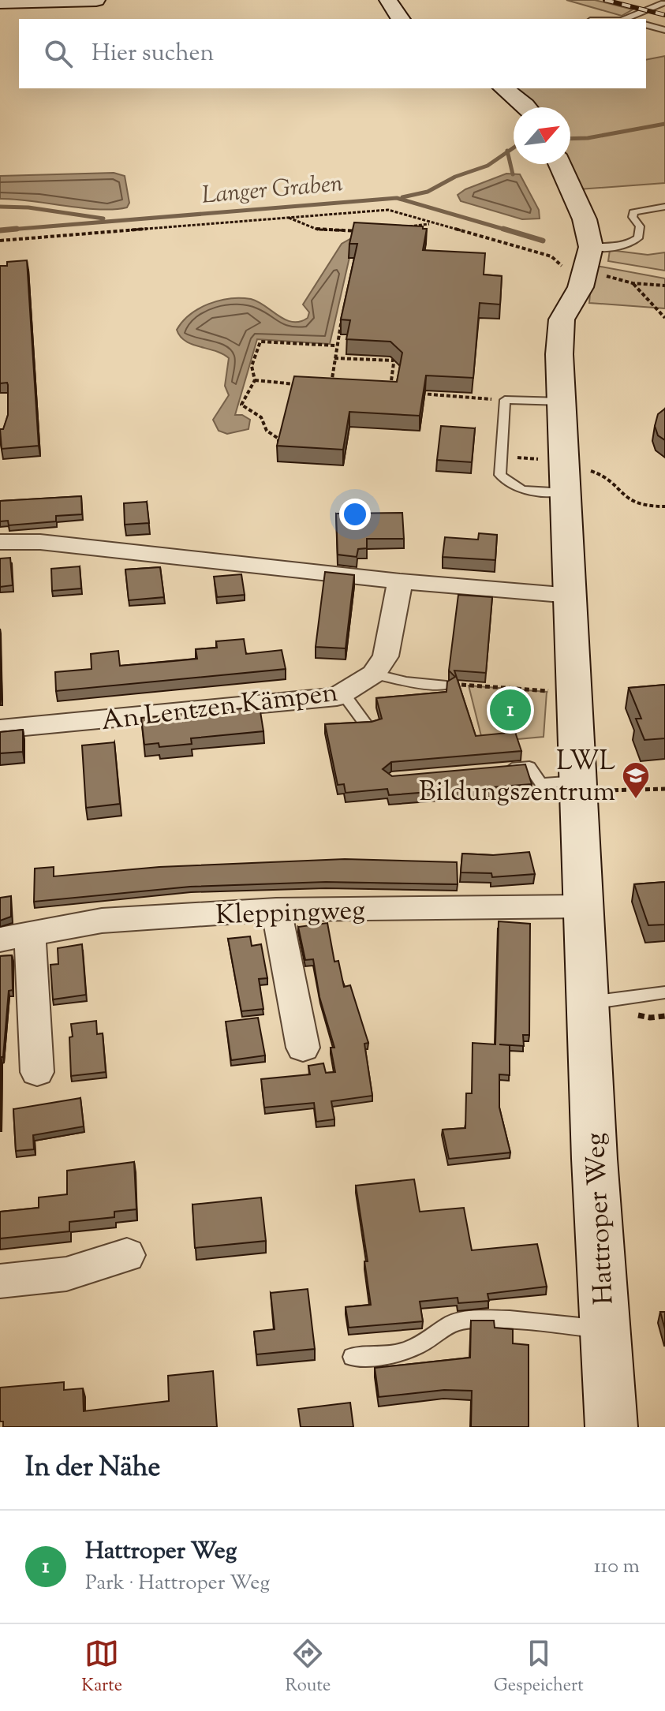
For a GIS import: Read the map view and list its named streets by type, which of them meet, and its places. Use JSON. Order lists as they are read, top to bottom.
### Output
{
  "streets": {
    "main road": ["Hattroper Weg"],
    "street": ["An Lentzen Kämpen", "Kleppingweg"]
  },
  "crossings": [
    ["Kleppingweg", "Hattroper Weg"]
  ],
  "water": ["Langer Graben"],
  "places": {
    "school or university": ["LWL Bildungszentrum"]
  },
  "north": "top right",
  "page": {
    "search": "Hier suchen",
    "pins": "1",
    "heading": "In der Nähe",
    "list": [
      {
        "mark": "1",
        "name": "Hattroper Weg",
        "note": "Park · Hattroper Weg",
        "value": "110 m"
      }
    ],
    "nav": ["Karte", "Route", "Gespeichert"]
  }
}
